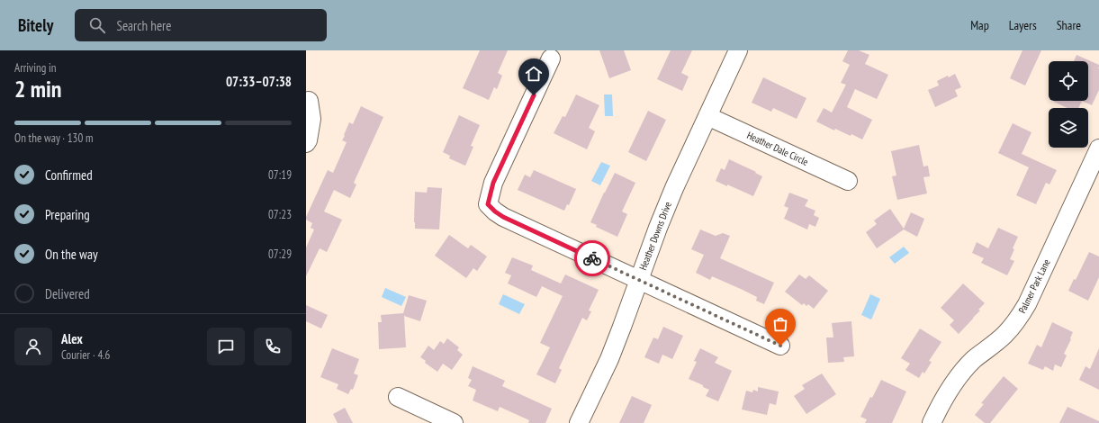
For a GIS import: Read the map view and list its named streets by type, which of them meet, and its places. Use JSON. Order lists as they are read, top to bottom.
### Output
{
  "streets": {
    "street": ["Heather Dale Circle", "Heather Downs Drive", "Palmer Park Lane"]
  },
  "crossings": [
    ["Heather Dale Circle", "Heather Downs Drive"]
  ],
  "page": {
    "header": "Bitely",
    "search": "Search here",
    "nav": ["Map", "Layers", "Share"],
    "heading": ["2 min", "Arriving in", "07:33–07:38"],
    "panel": ["Alex", "Courier · 4.6"],
    "bar": "On the way · 130 m",
    "list": [
      ["Confirmed", "07:19"],
      ["Preparing", "07:23"],
      ["On the way", "07:29"],
      "Delivered"
    ]
  }
}
